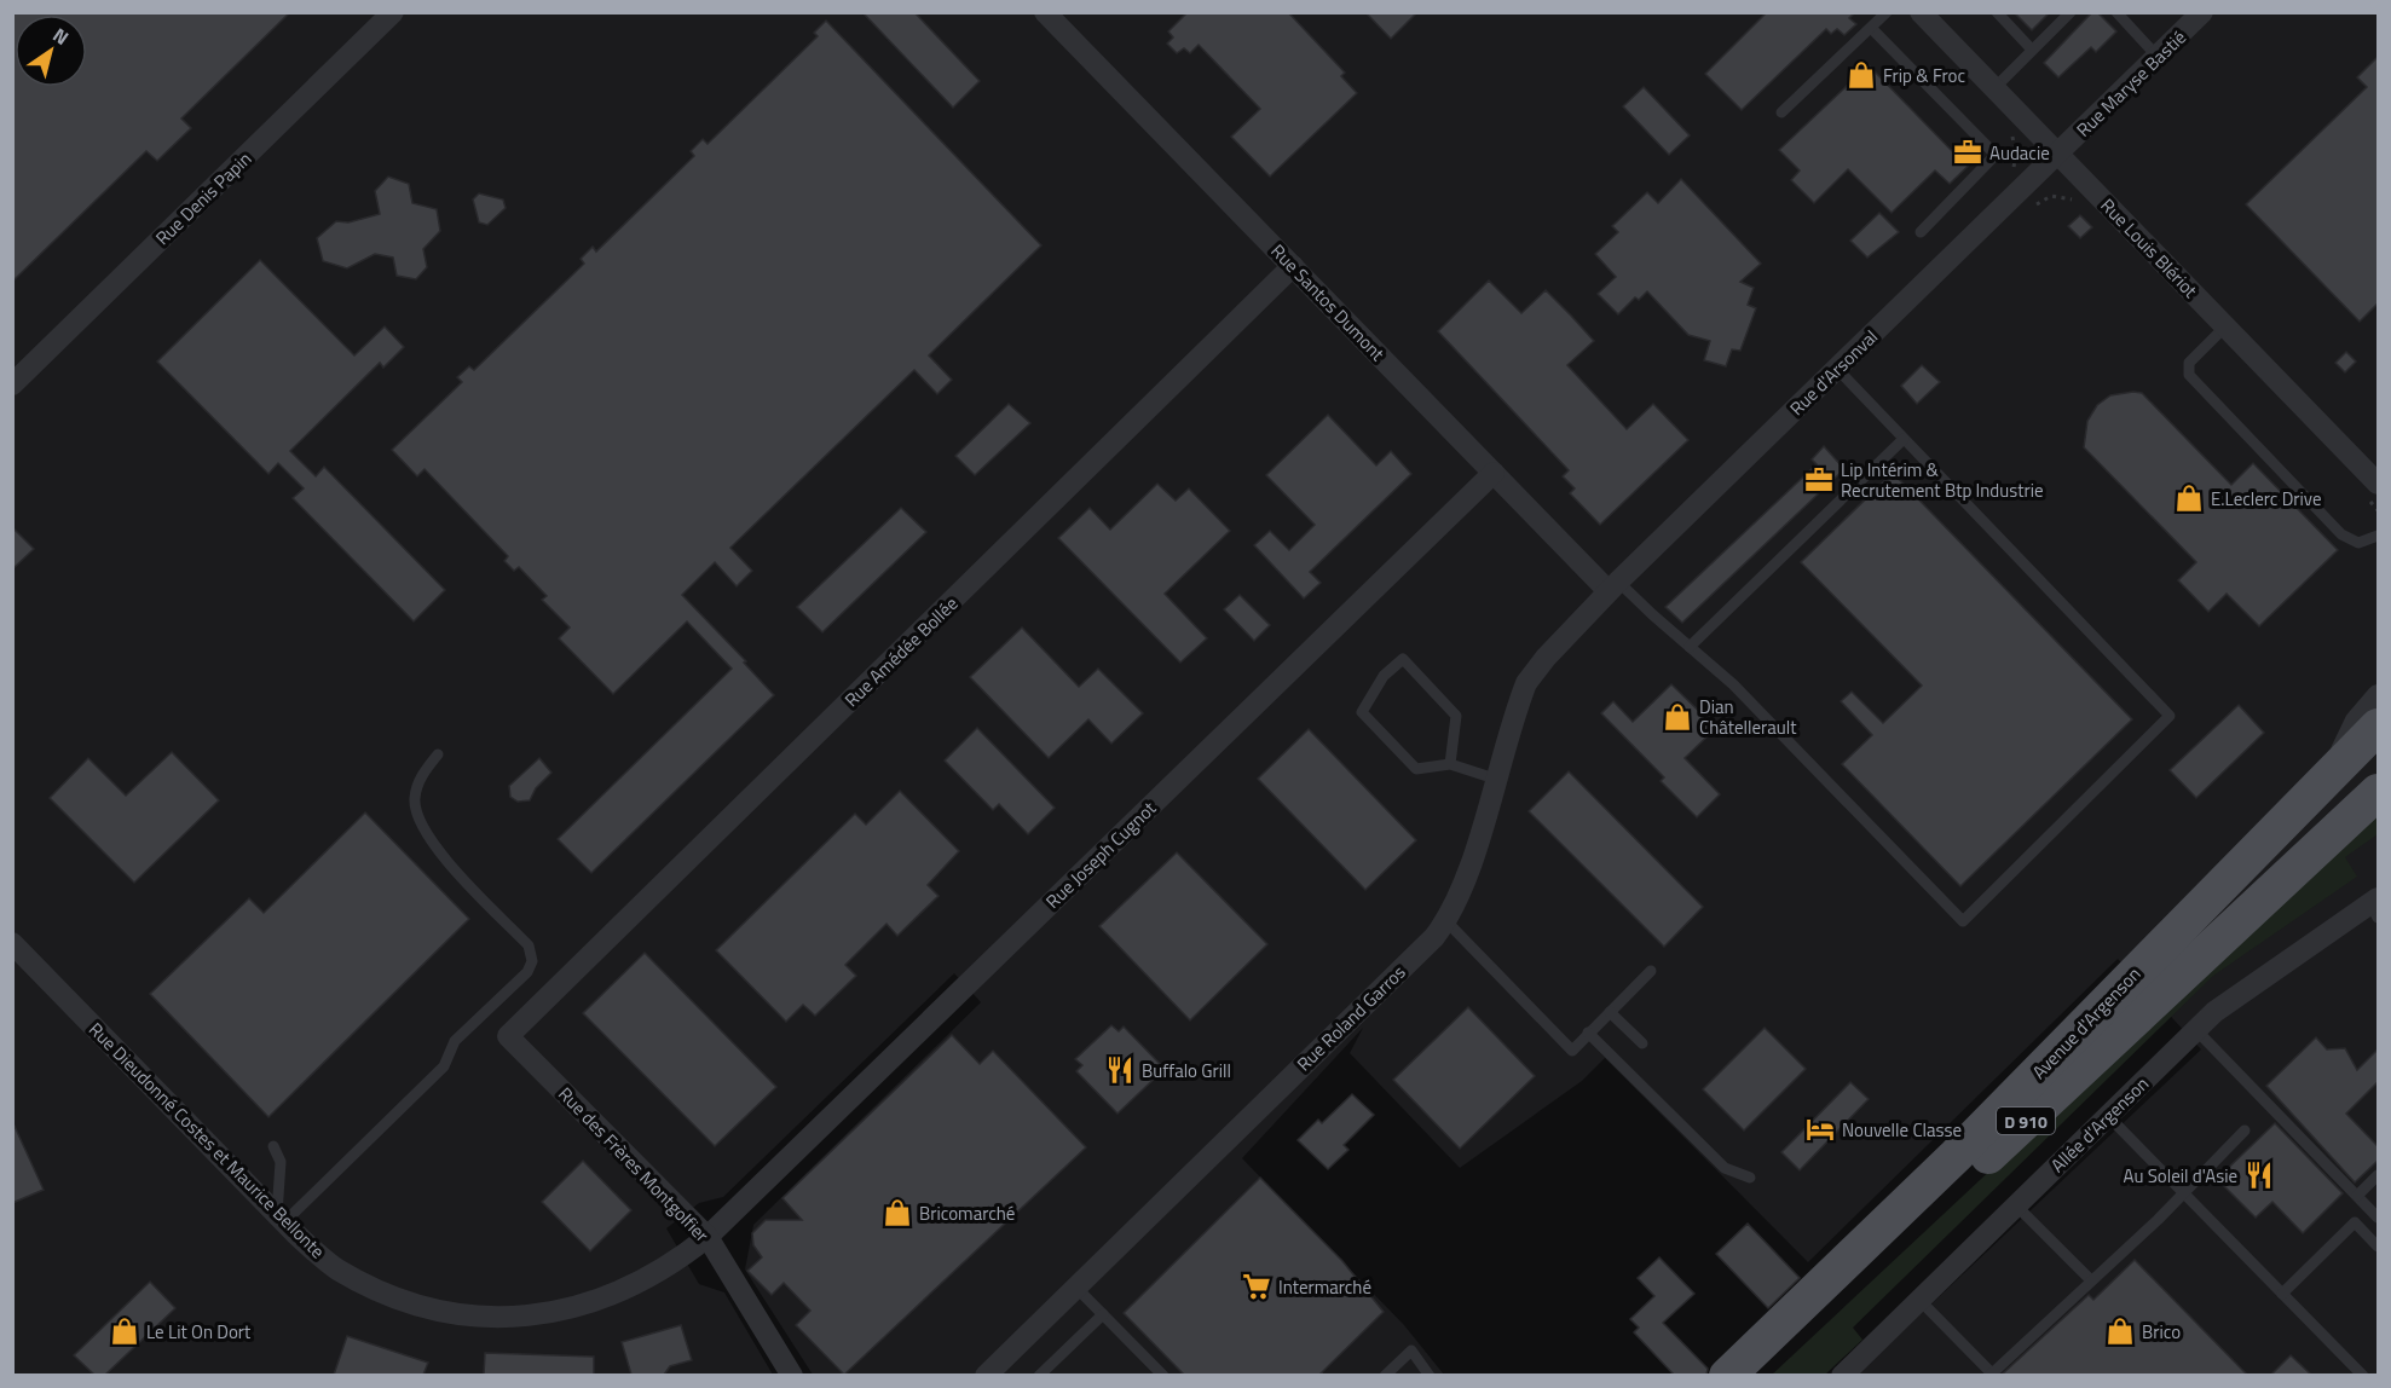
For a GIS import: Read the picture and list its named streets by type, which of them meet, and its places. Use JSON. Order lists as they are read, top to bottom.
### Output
{
  "streets": {
    "main road": ["Avenue d'Argenson", "D 910"],
    "street": [
      "Rue Maryse Bastié",
      "Rue Denis Papin",
      "Rue Louis Blériot",
      "Rue Santos Dumont",
      "Rue d'Arsonval",
      "Rue Amédée Bollée",
      "Rue Joseph Cugnot",
      "Rue Roland Garros",
      "Allée d’Argenson",
      "Rue Dieudonné Costes et Maurice Bellonte",
      "Rue des Frères Montgolfier"
    ]
  },
  "crossings": [
    ["Rue Maryse Bastié", "Rue Louis Blériot"],
    ["Rue Maryse Bastié", "Rue d'Arsonval"],
    ["Rue Louis Blériot", "Rue d'Arsonval"],
    ["Rue Santos Dumont", "Rue d'Arsonval"],
    ["Rue Santos Dumont", "Rue Amédée Bollée"],
    ["Rue Santos Dumont", "Rue Joseph Cugnot"],
    ["Rue Santos Dumont", "Rue Roland Garros"],
    ["Rue d'Arsonval", "Rue Roland Garros"],
    ["Rue Amédée Bollée", "Rue des Frères Montgolfier"],
    ["Rue Joseph Cugnot", "Rue Dieudonné Costes et Maurice Bellonte"],
    ["Rue Joseph Cugnot", "Rue des Frères Montgolfier"],
    ["Rue Dieudonné Costes et Maurice Bellonte", "Rue des Frères Montgolfier"]
  ],
  "places": {
    "shop": [
      "Frip & Froc",
      "E.Leclerc Drive",
      "Dian Châtellerault",
      "Bricomarché",
      "Le Lit On Dort",
      "Brico"
    ],
    "office": ["Audacie", "Lip Intérim & Recrutement Btp Industrie"],
    "restaurant": ["Buffalo Grill", "Au Soleil d'Asie"],
    "hotel": ["Nouvelle Classe"],
    "supermarket": ["Intermarché"]
  },
  "north": "top right"
}
